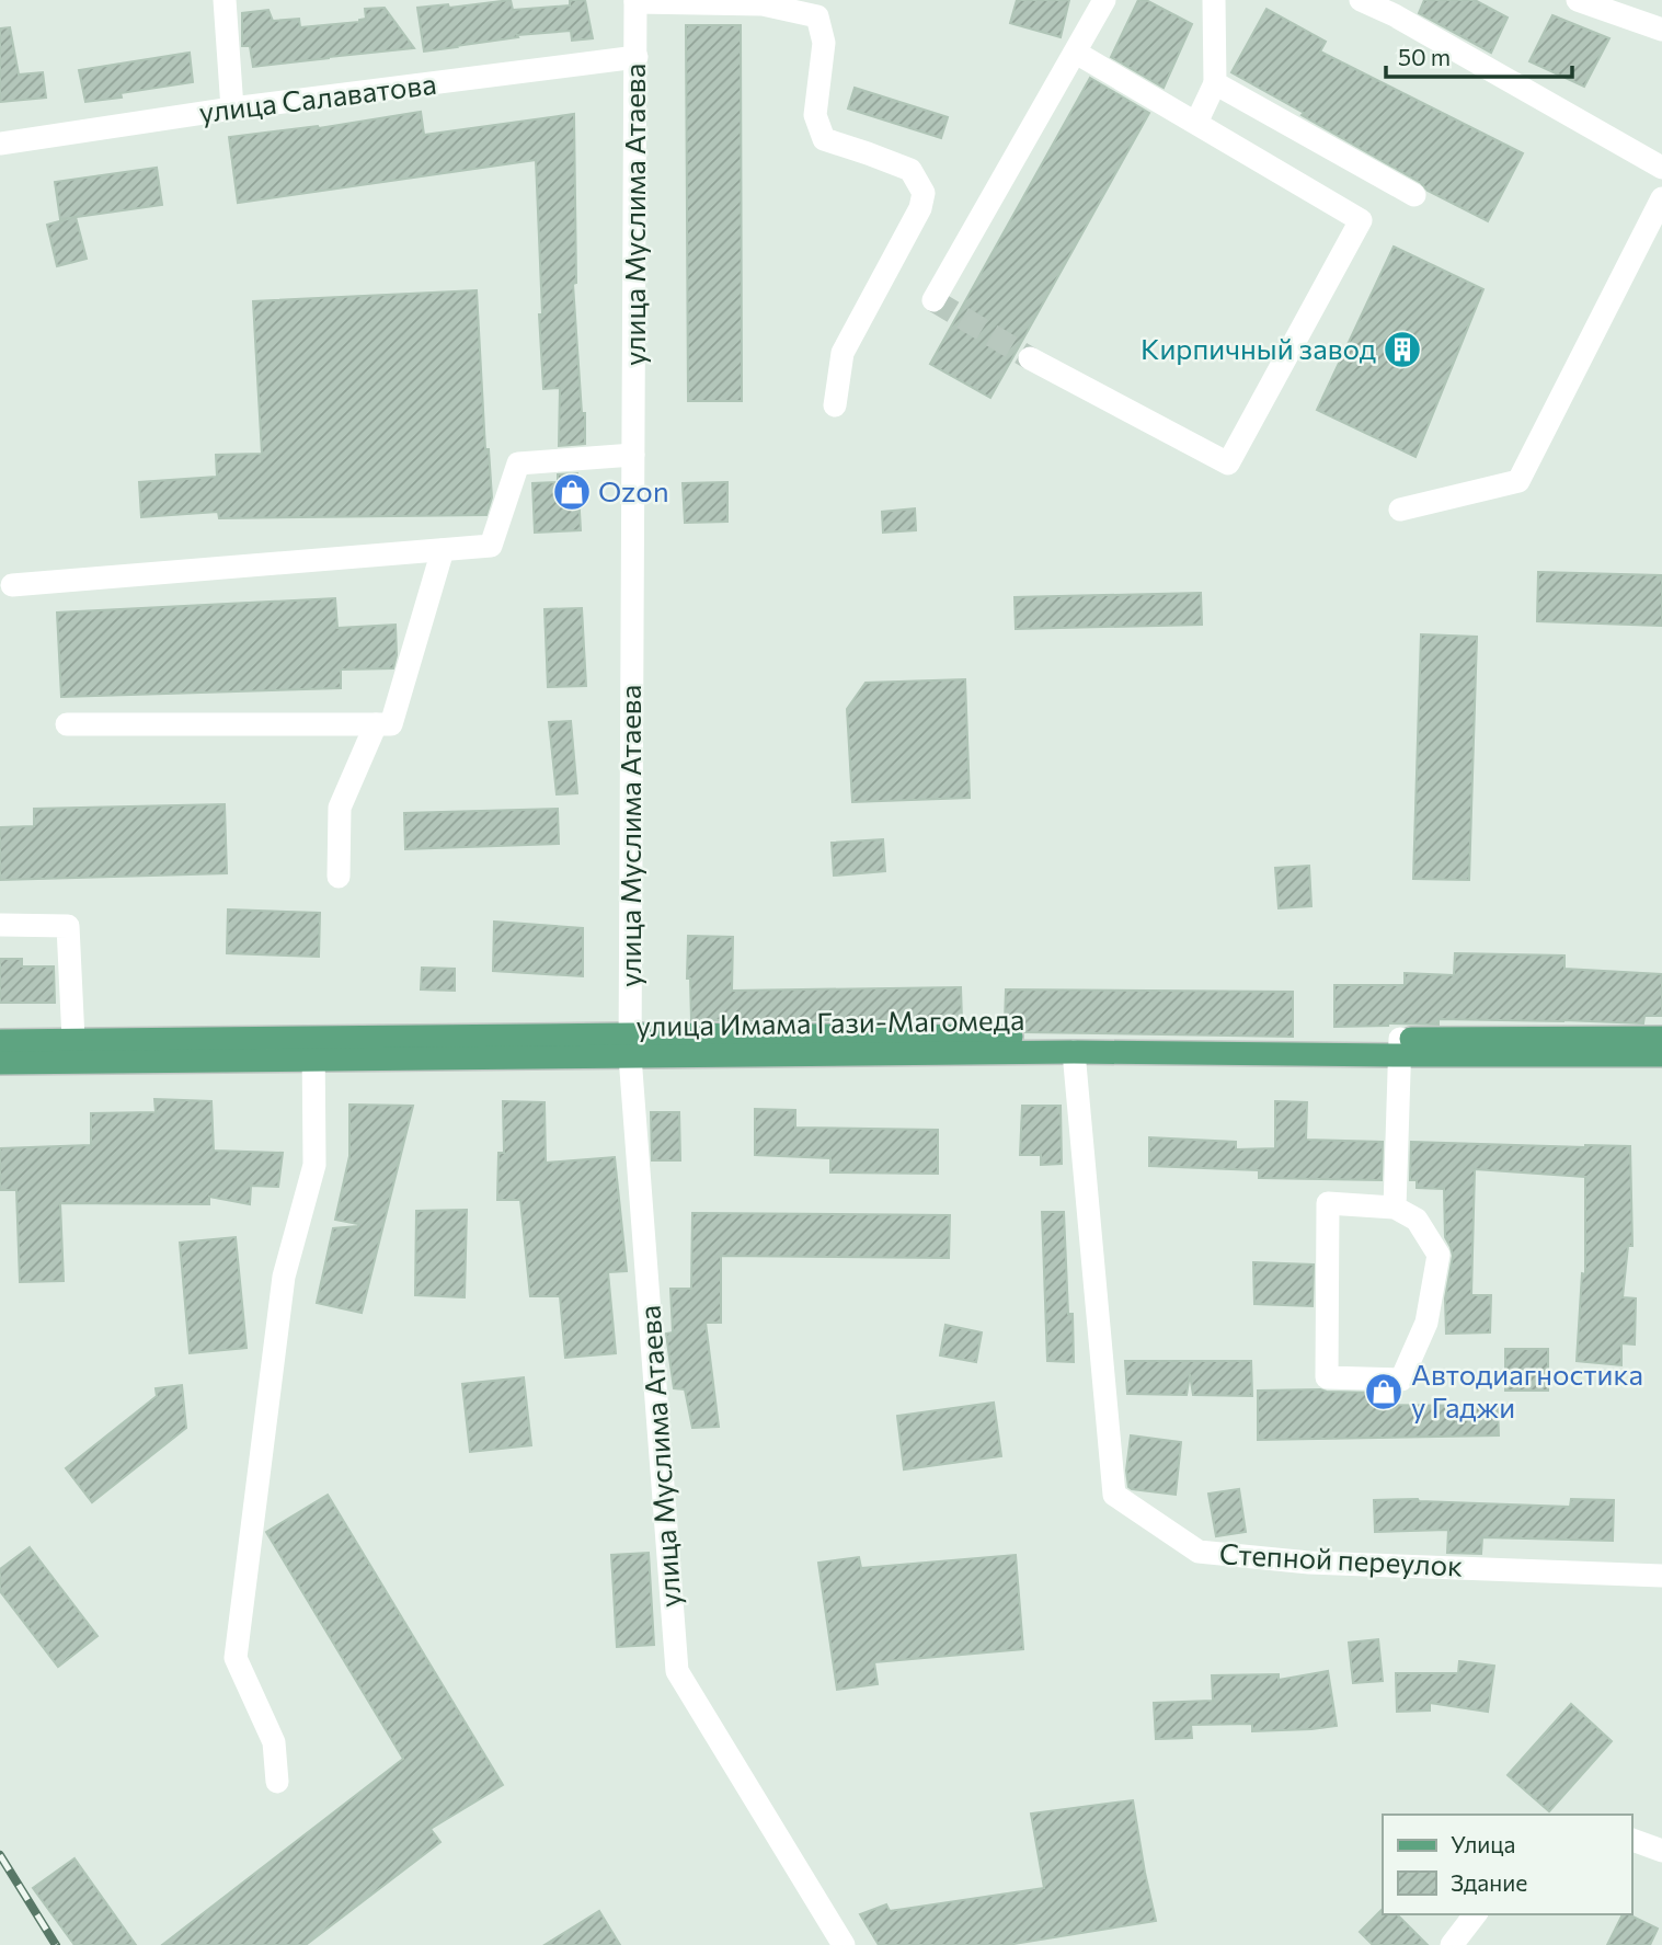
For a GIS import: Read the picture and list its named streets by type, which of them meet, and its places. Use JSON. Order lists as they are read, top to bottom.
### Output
{
  "streets": {
    "main road": ["улица Имама Гази-Магомеда"],
    "street": ["улица Салаватова", "улица Муслима Атаева", "Степной переулок"]
  },
  "crossings": [
    ["улица Салаватова", "улица Муслима Атаева"],
    ["улица Муслима Атаева", "улица Имама Гази-Магомеда"],
    ["улица Имама Гази-Магомеда", "Степной переулок"]
  ],
  "places": {
    "building": ["Кирпичный завод"],
    "shop": ["Ozon", "Автодиагностика у Гаджи"]
  },
  "legend": ["Улица", "Здание"],
  "scale_bar": "50 m"
}
